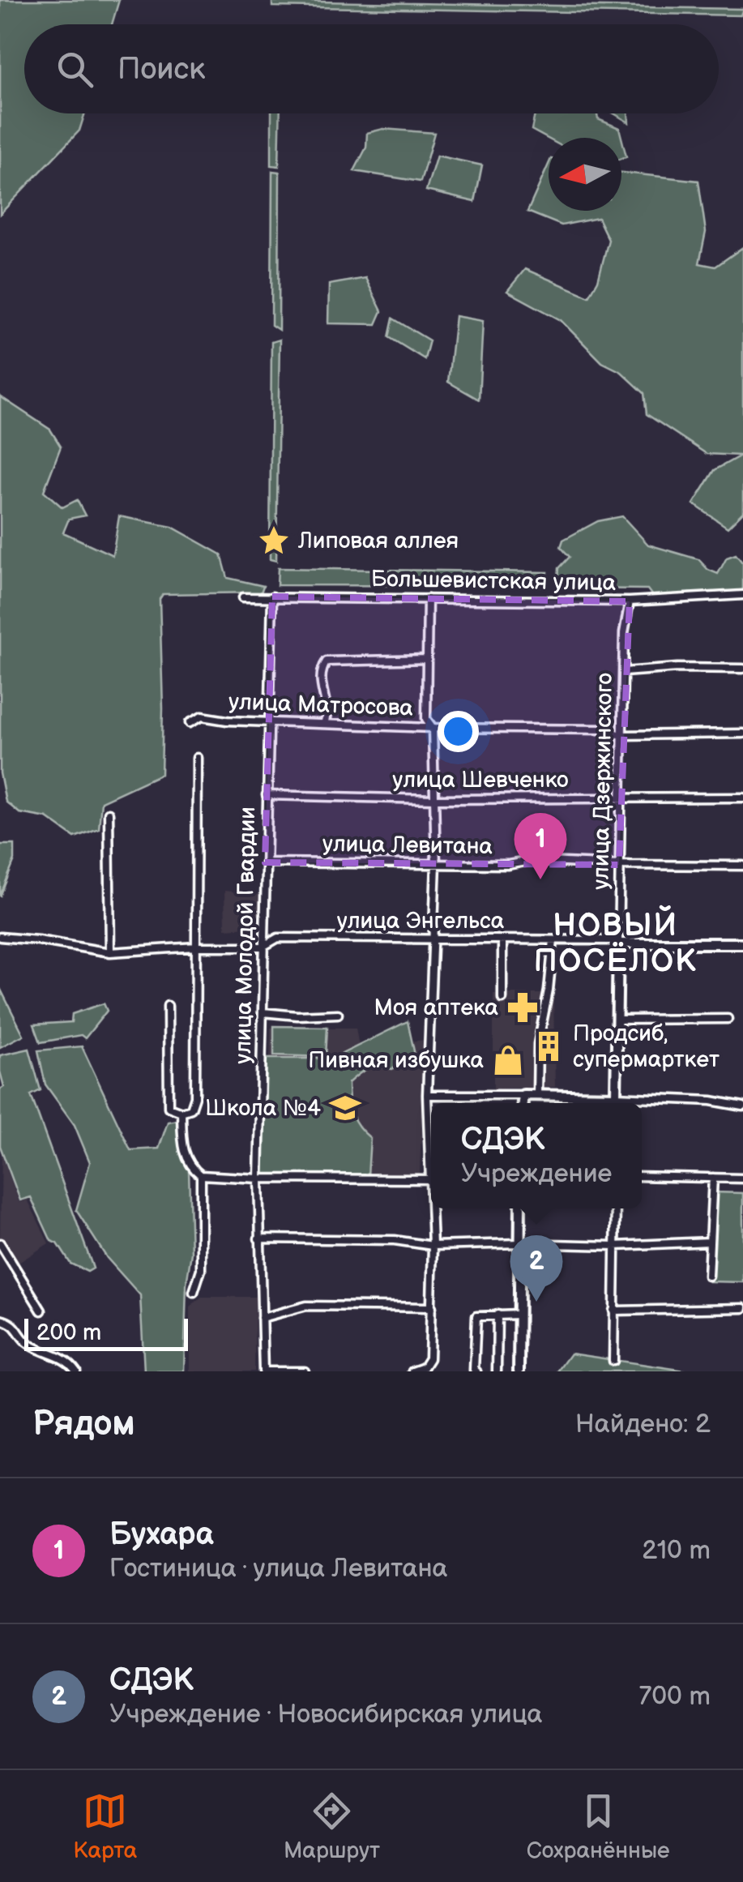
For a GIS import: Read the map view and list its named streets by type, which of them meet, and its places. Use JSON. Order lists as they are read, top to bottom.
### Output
{
  "streets": {
    "street": [
      "Большевистская улица",
      "улица Матросова",
      "улица Шевченко",
      "улица Дзержинского",
      "улица Левитана",
      "улица Энгельса",
      "улица Молодой Гвардии"
    ]
  },
  "crossings": [
    ["Большевистская улица", "улица Дзержинского"],
    ["Большевистская улица", "улица Молодой Гвардии"],
    ["улица Матросова", "улица Дзержинского"],
    ["улица Матросова", "улица Молодой Гвардии"],
    ["улица Шевченко", "улица Дзержинского"],
    ["улица Шевченко", "улица Молодой Гвардии"],
    ["улица Дзержинского", "улица Левитана"],
    ["улица Дзержинского", "улица Энгельса"],
    ["улица Левитана", "улица Молодой Гвардии"],
    ["улица Энгельса", "улица Молодой Гвардии"]
  ],
  "districts": ["НОВЫЙ ПОСЁЛОК"],
  "places": {
    "place": ["Липовая аллея"],
    "pharmacy": ["Моя аптека"],
    "building": ["Продсиб, супермарткет"],
    "shop": ["Пивная избушка"],
    "school or university": ["Школа №4"]
  },
  "scale_bar": "200 m",
  "north": "left",
  "page": {
    "search": "Поиск",
    "pins": ["1", "2"],
    "popup": ["СДЭК", "Учреждение"],
    "scale": "200 m",
    "heading": ["Рядом", "Найдено: 2"],
    "list": [
      {
        "mark": "1",
        "name": "Бухара",
        "note": "Гостиница · улица Левитана",
        "value": "210 m"
      },
      {
        "mark": "2",
        "name": "СДЭК",
        "note": "Учреждение · Новосибирская улица",
        "value": "700 m"
      }
    ],
    "nav": ["Карта", "Маршрут", "Сохранённые"]
  }
}
